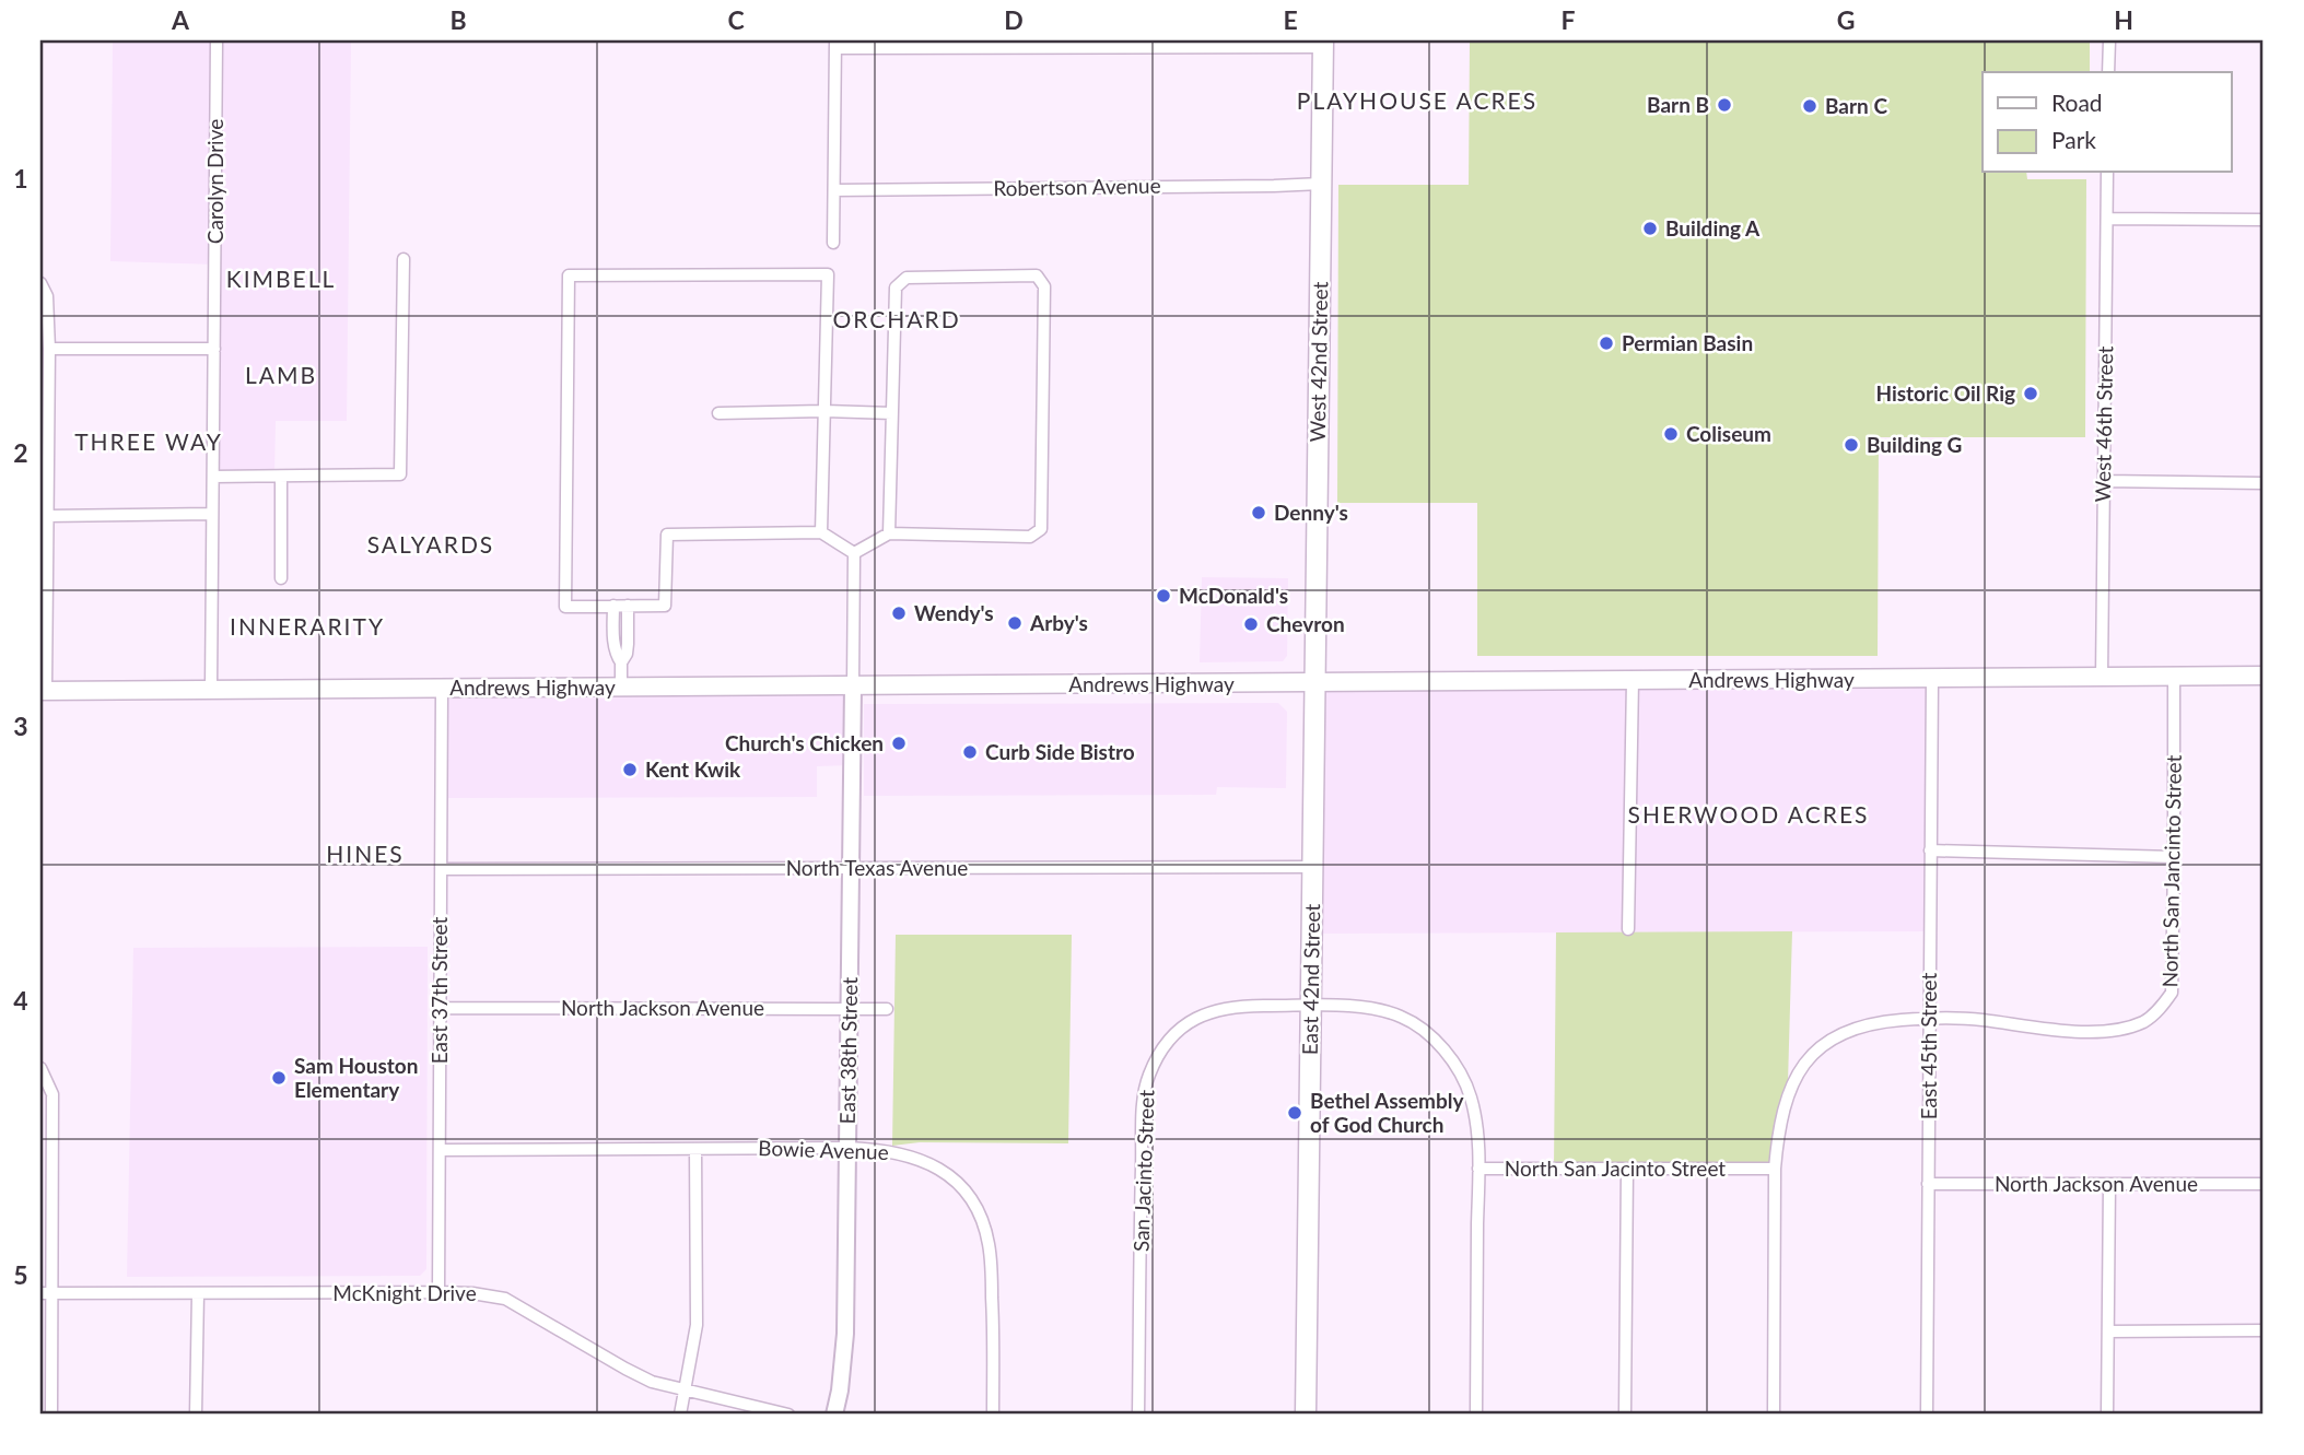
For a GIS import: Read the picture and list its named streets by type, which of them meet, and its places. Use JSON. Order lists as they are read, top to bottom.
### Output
{
  "streets": {
    "highway": ["West 42nd Street", "East 42nd Street"],
    "main road": ["Andrews Highway"],
    "street": [
      "Carolyn Drive",
      "Robertson Avenue",
      "West 46th Street",
      "North Texas Avenue",
      "North San Jancinto Street",
      "East 37th Street",
      "North Jackson Avenue",
      "East 45th Street",
      "East 38th Street",
      "Bowie Avenue",
      "North San Jacinto Street",
      "San Jacinto Street",
      "McKnight Drive"
    ]
  },
  "crossings": [
    ["Carolyn Drive", "Andrews Highway"],
    ["Robertson Avenue", "West 42nd Street"],
    ["West 42nd Street", "Andrews Highway"],
    ["West 42nd Street", "East 42nd Street"],
    ["West 46th Street", "Andrews Highway"],
    ["Andrews Highway", "North San Jancinto Street"],
    ["Andrews Highway", "East 42nd Street"],
    ["Andrews Highway", "East 37th Street"],
    ["Andrews Highway", "East 45th Street"],
    ["Andrews Highway", "East 38th Street"],
    ["North Texas Avenue", "East 42nd Street"],
    ["North Texas Avenue", "East 37th Street"],
    ["North Texas Avenue", "East 38th Street"],
    ["North San Jancinto Street", "East 45th Street"],
    ["East 42nd Street", "North San Jacinto Street"],
    ["East 42nd Street", "San Jacinto Street"],
    ["East 37th Street", "North Jackson Avenue"],
    ["East 37th Street", "Bowie Avenue"],
    ["East 37th Street", "McKnight Drive"],
    ["North Jackson Avenue", "East 45th Street"],
    ["North Jackson Avenue", "East 38th Street"],
    ["East 38th Street", "Bowie Avenue"],
    ["North San Jacinto Street", "San Jacinto Street"]
  ],
  "districts": [
    "PLAYHOUSE ACRES",
    "KIMBELL",
    "ORCHARD",
    "LAMB",
    "THREE WAY",
    "SALYARDS",
    "INNERARITY",
    "SHERWOOD ACRES",
    "HINES"
  ],
  "places": [
    "Barn B",
    "Barn C",
    "Building A",
    "Permian Basin",
    "Historic Oil Rig",
    "Coliseum",
    "Building G",
    "Denny's",
    "McDonald's",
    "Wendy's",
    "Arby's",
    "Chevron",
    "Church's Chicken",
    "Curb Side Bistro",
    "Kent Kwik",
    "Sam Houston Elementary",
    "Bethel Assembly of God Church"
  ],
  "legend": ["Road", "Park"],
  "grid": {
    "columns": [
      "A",
      "B",
      "C",
      "D",
      "E",
      "F",
      "G",
      "H"
    ],
    "rows": [
      "1",
      "2",
      "3",
      "4",
      "5"
    ]
  }
}
